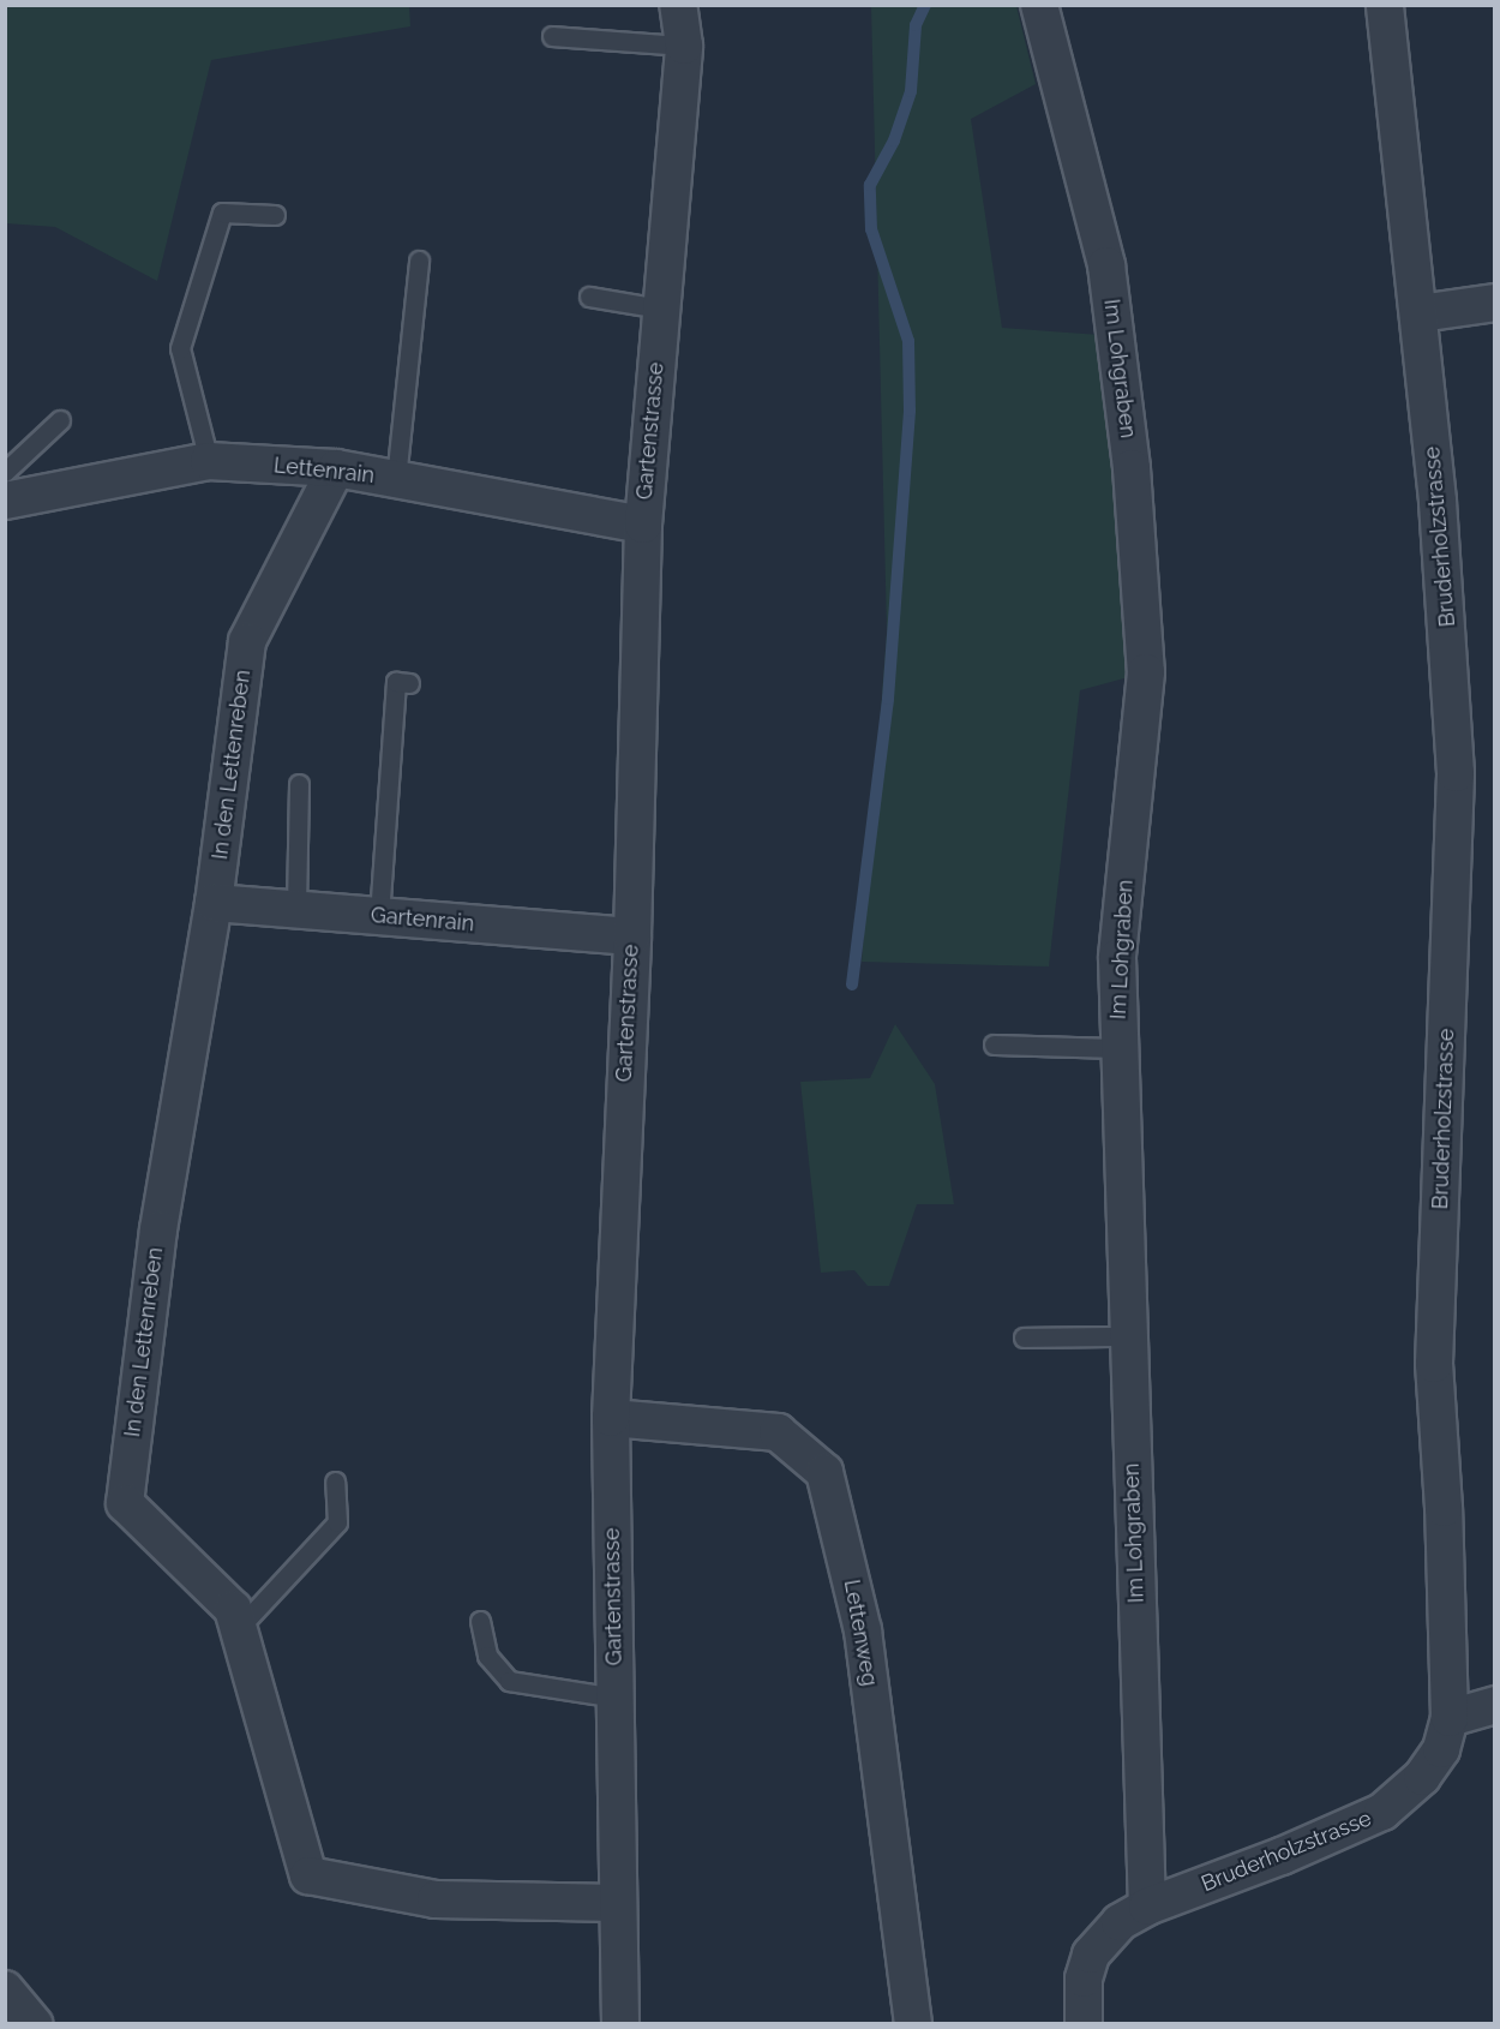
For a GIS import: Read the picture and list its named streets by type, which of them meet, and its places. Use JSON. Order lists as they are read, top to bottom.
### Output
{
  "streets": {
    "street": [
      "Im Lohgraben",
      "Gartenstrasse",
      "Lettenrain",
      "Bruderholzstrasse",
      "In den Lettenreben",
      "Gartenrain",
      "Lettenweg"
    ]
  },
  "crossings": [
    ["Im Lohgraben", "Bruderholzstrasse"],
    ["Gartenstrasse", "Lettenrain"],
    ["Gartenstrasse", "In den Lettenreben"],
    ["Gartenstrasse", "Gartenrain"],
    ["Gartenstrasse", "Lettenweg"],
    ["Lettenrain", "In den Lettenreben"],
    ["In den Lettenreben", "Gartenrain"]
  ]
}
